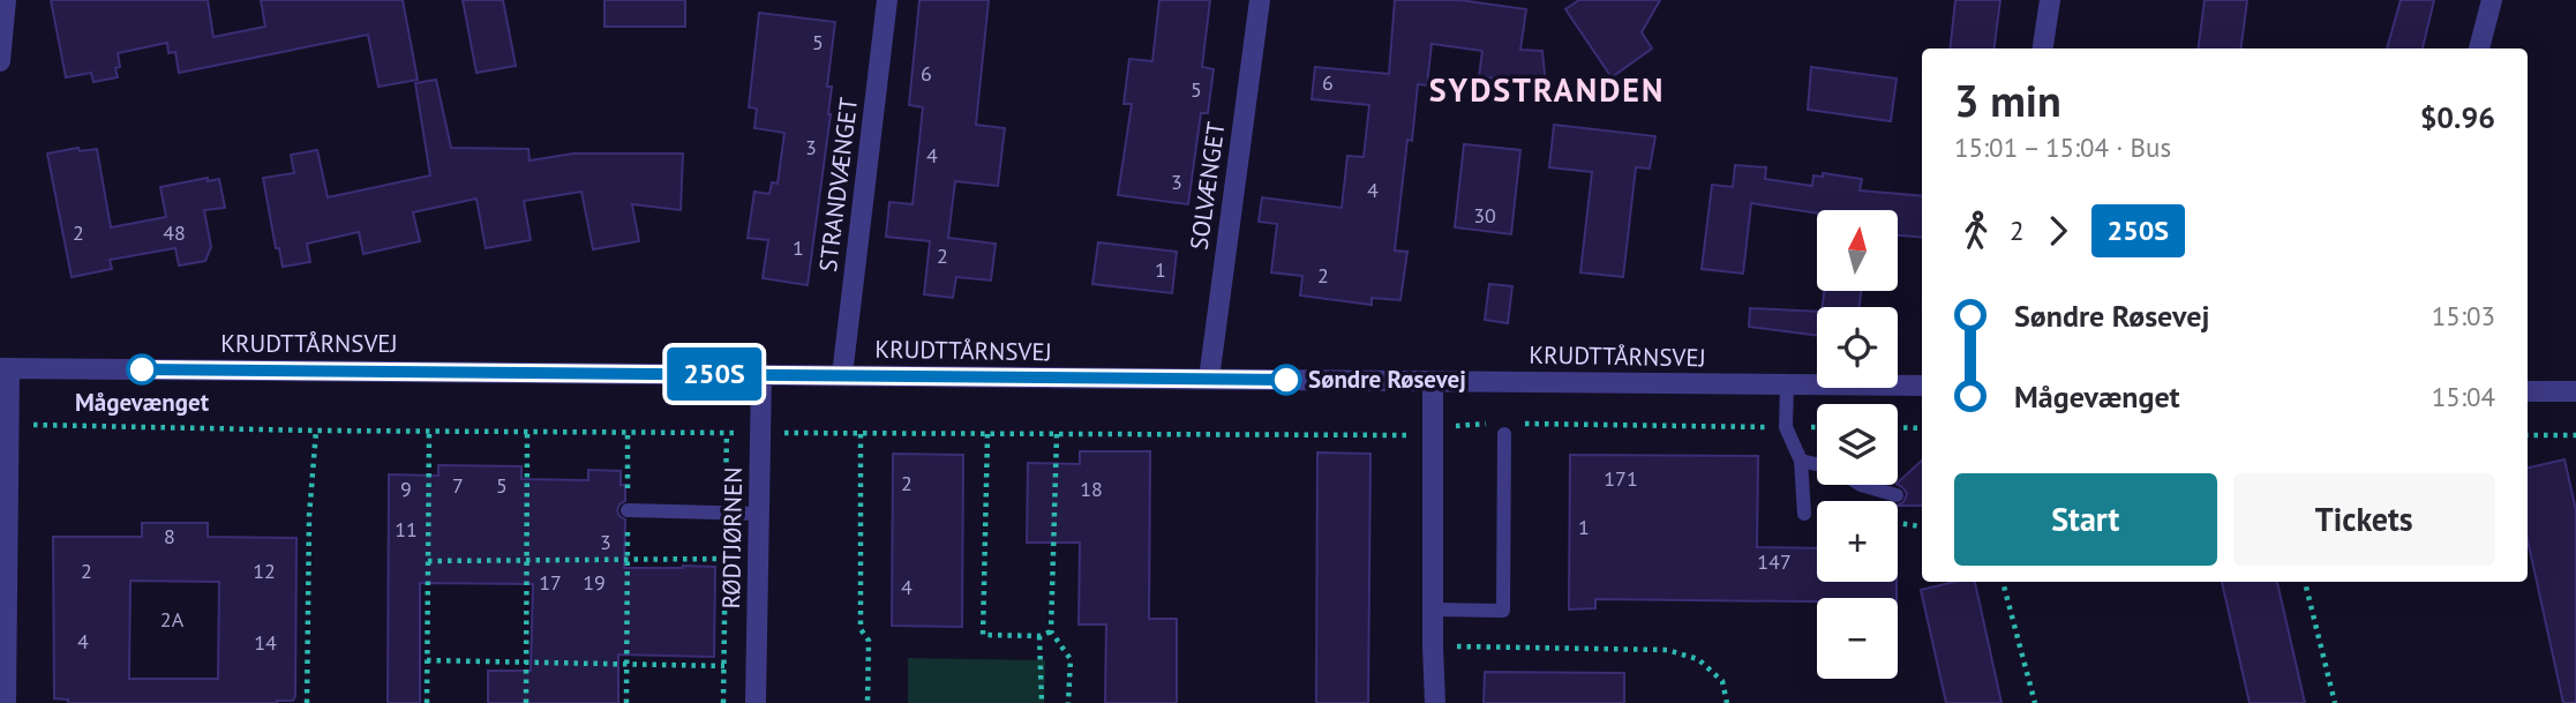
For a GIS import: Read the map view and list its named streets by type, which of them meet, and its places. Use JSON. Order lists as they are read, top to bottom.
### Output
{
  "streets": {
    "street": [
      "STRANDVÆNGET",
      "SOLVÆNGET",
      "KRUDTTÅRNSVEJ",
      "RØDTJØRNEN"
    ]
  },
  "crossings": [
    ["STRANDVÆNGET", "KRUDTTÅRNSVEJ"],
    ["SOLVÆNGET", "KRUDTTÅRNSVEJ"],
    ["KRUDTTÅRNSVEJ", "RØDTJØRNEN"]
  ],
  "districts": ["SYDSTRANDEN"],
  "places": ["Mågevænget", "Søndre Røsevej"],
  "lines": ["bus line 250S"],
  "house_numbers": [
    "5",
    "6",
    "6",
    "5",
    "3",
    "4",
    "3",
    "4",
    "30",
    "2",
    "48",
    "1",
    "2",
    "1",
    "2",
    "171",
    "2",
    "7",
    "5",
    "9",
    "18",
    "1",
    "11",
    "8",
    "3",
    "147",
    "2",
    "12",
    "17",
    "19",
    "4",
    "2A",
    "4",
    "14"
  ],
  "north": "top",
  "page": {
    "on_map": "250S",
    "heading": ["3 min", "15:01 – 15:04 · Bus", "$0.96"],
    "legs": ["2", "250S"],
    "map_buttons": ["+", "−"],
    "list": [
      {
        "name": "Søndre Røsevej",
        "value": "15:03"
      },
      {
        "name": "Mågevænget",
        "value": "15:04"
      }
    ],
    "buttons": ["Start", "Tickets"]
  }
}
